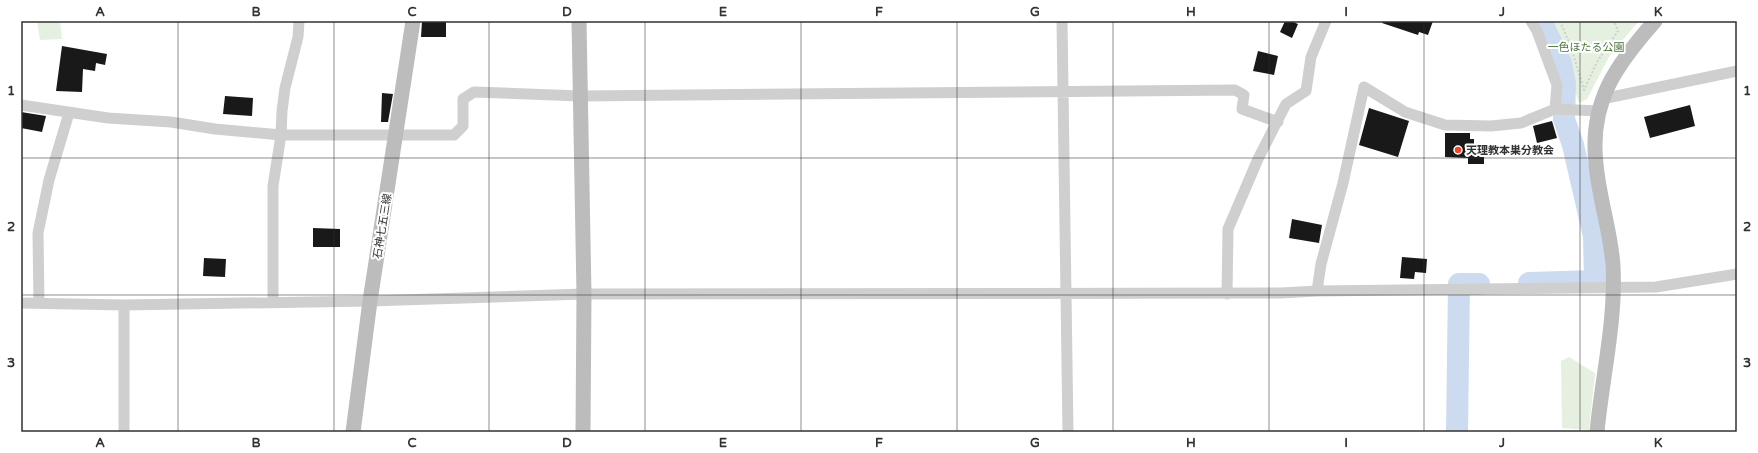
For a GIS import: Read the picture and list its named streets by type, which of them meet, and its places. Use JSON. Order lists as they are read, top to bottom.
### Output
{
  "streets": {
    "street": ["石神七五三線"]
  },
  "parks": ["一色ほたる公園"],
  "places": ["天理教本巣分教会"],
  "grid": {
    "columns": [
      "A",
      "B",
      "C",
      "D",
      "E",
      "F",
      "G",
      "H",
      "I",
      "J",
      "K"
    ],
    "rows": ["1", "2", "3"]
  }
}
